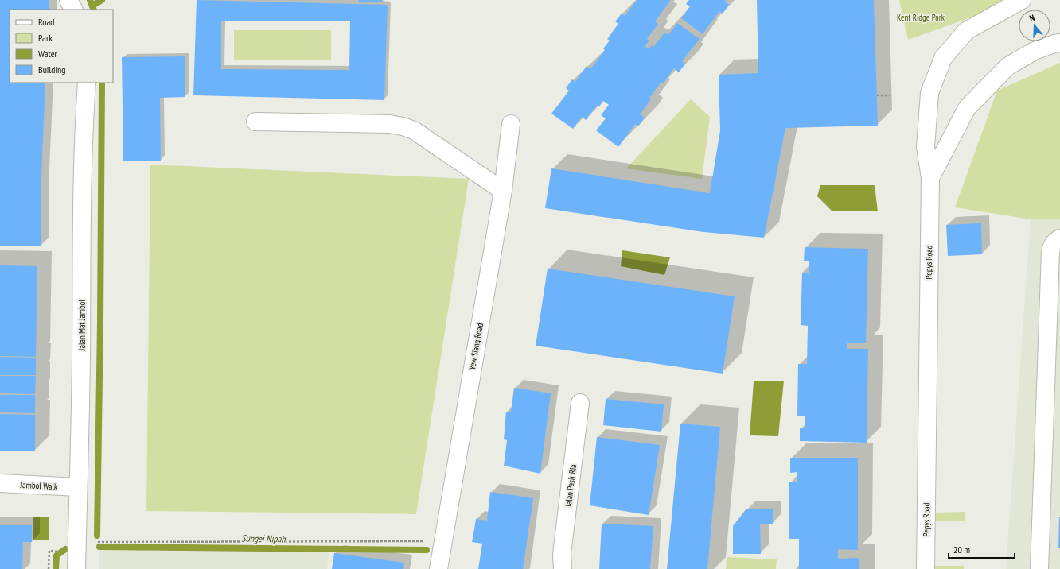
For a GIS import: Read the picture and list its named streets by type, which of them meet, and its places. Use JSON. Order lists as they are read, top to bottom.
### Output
{
  "streets": {
    "street": [
      "Pepys Road",
      "Jalan Mat Jambol",
      "Yew Siang Road",
      "Jambol Walk",
      "Jalan Pasir Ria"
    ]
  },
  "crossings": [
    ["Jalan Mat Jambol", "Jambol Walk"]
  ],
  "water": ["Sungei Nipah"],
  "parks": ["Kent Ridge Park"],
  "legend": [
    "Road",
    "Park",
    "Water",
    "Building"
  ],
  "scale_bar": "20 m",
  "north": "top"
}
